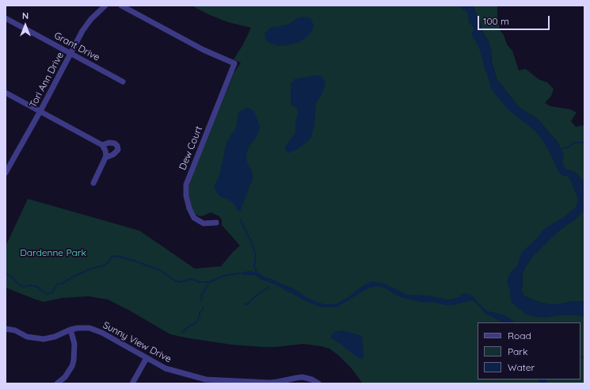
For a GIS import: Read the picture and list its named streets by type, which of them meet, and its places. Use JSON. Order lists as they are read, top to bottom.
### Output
{
  "streets": {
    "street": [
      "Grant Drive",
      "Tori Ann Drive",
      "Dew Court",
      "Sunny View Drive"
    ]
  },
  "crossings": [
    ["Grant Drive", "Tori Ann Drive"]
  ],
  "parks": ["Dardenne Park"],
  "legend": ["Road", "Park", "Water"],
  "scale_bar": "100 m",
  "north": "top"
}
